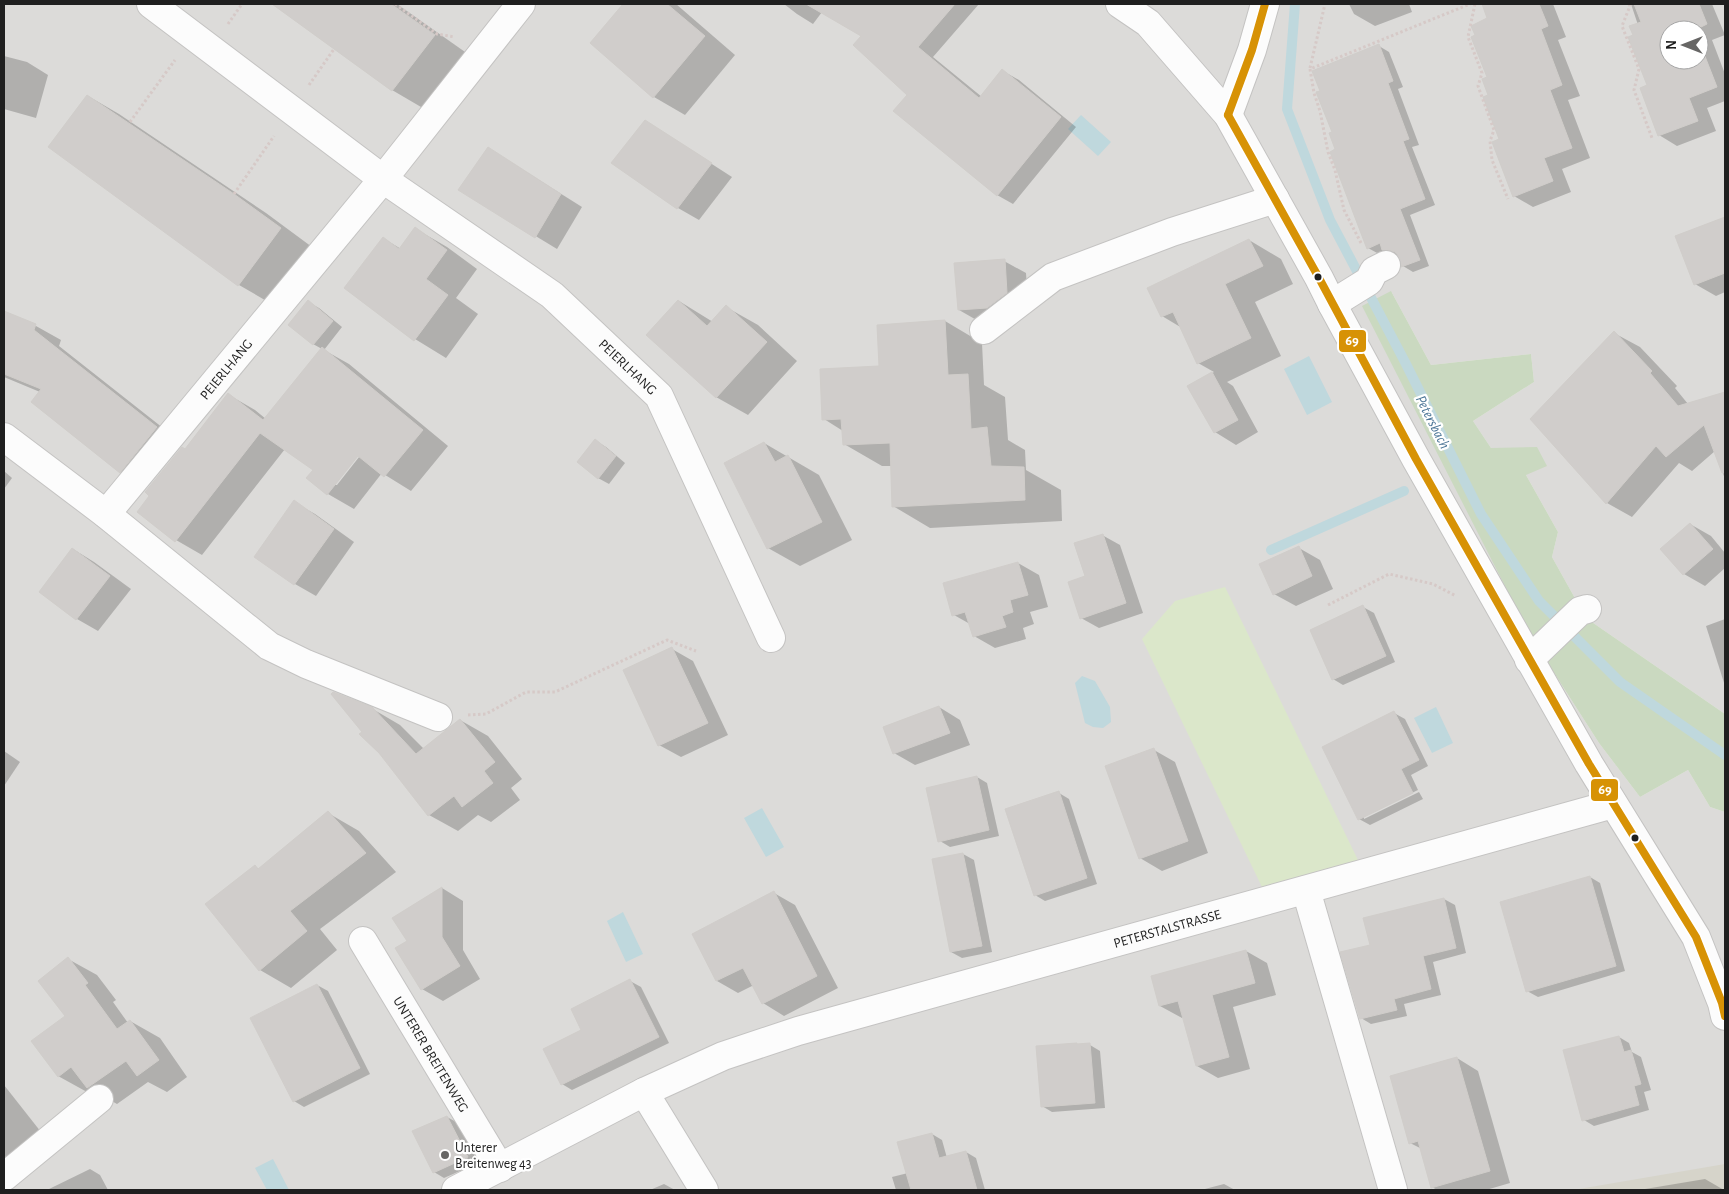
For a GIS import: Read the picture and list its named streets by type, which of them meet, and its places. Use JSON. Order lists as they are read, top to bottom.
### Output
{
  "streets": {
    "street": ["PEIERLHANG", "PETERSTALSTRASSE", "UNTERER BREITENWEG"]
  },
  "water": ["Petersbach"],
  "places": ["Unterer Breitenweg 43"],
  "lines": ["transit line 69"],
  "north": "left"
}
